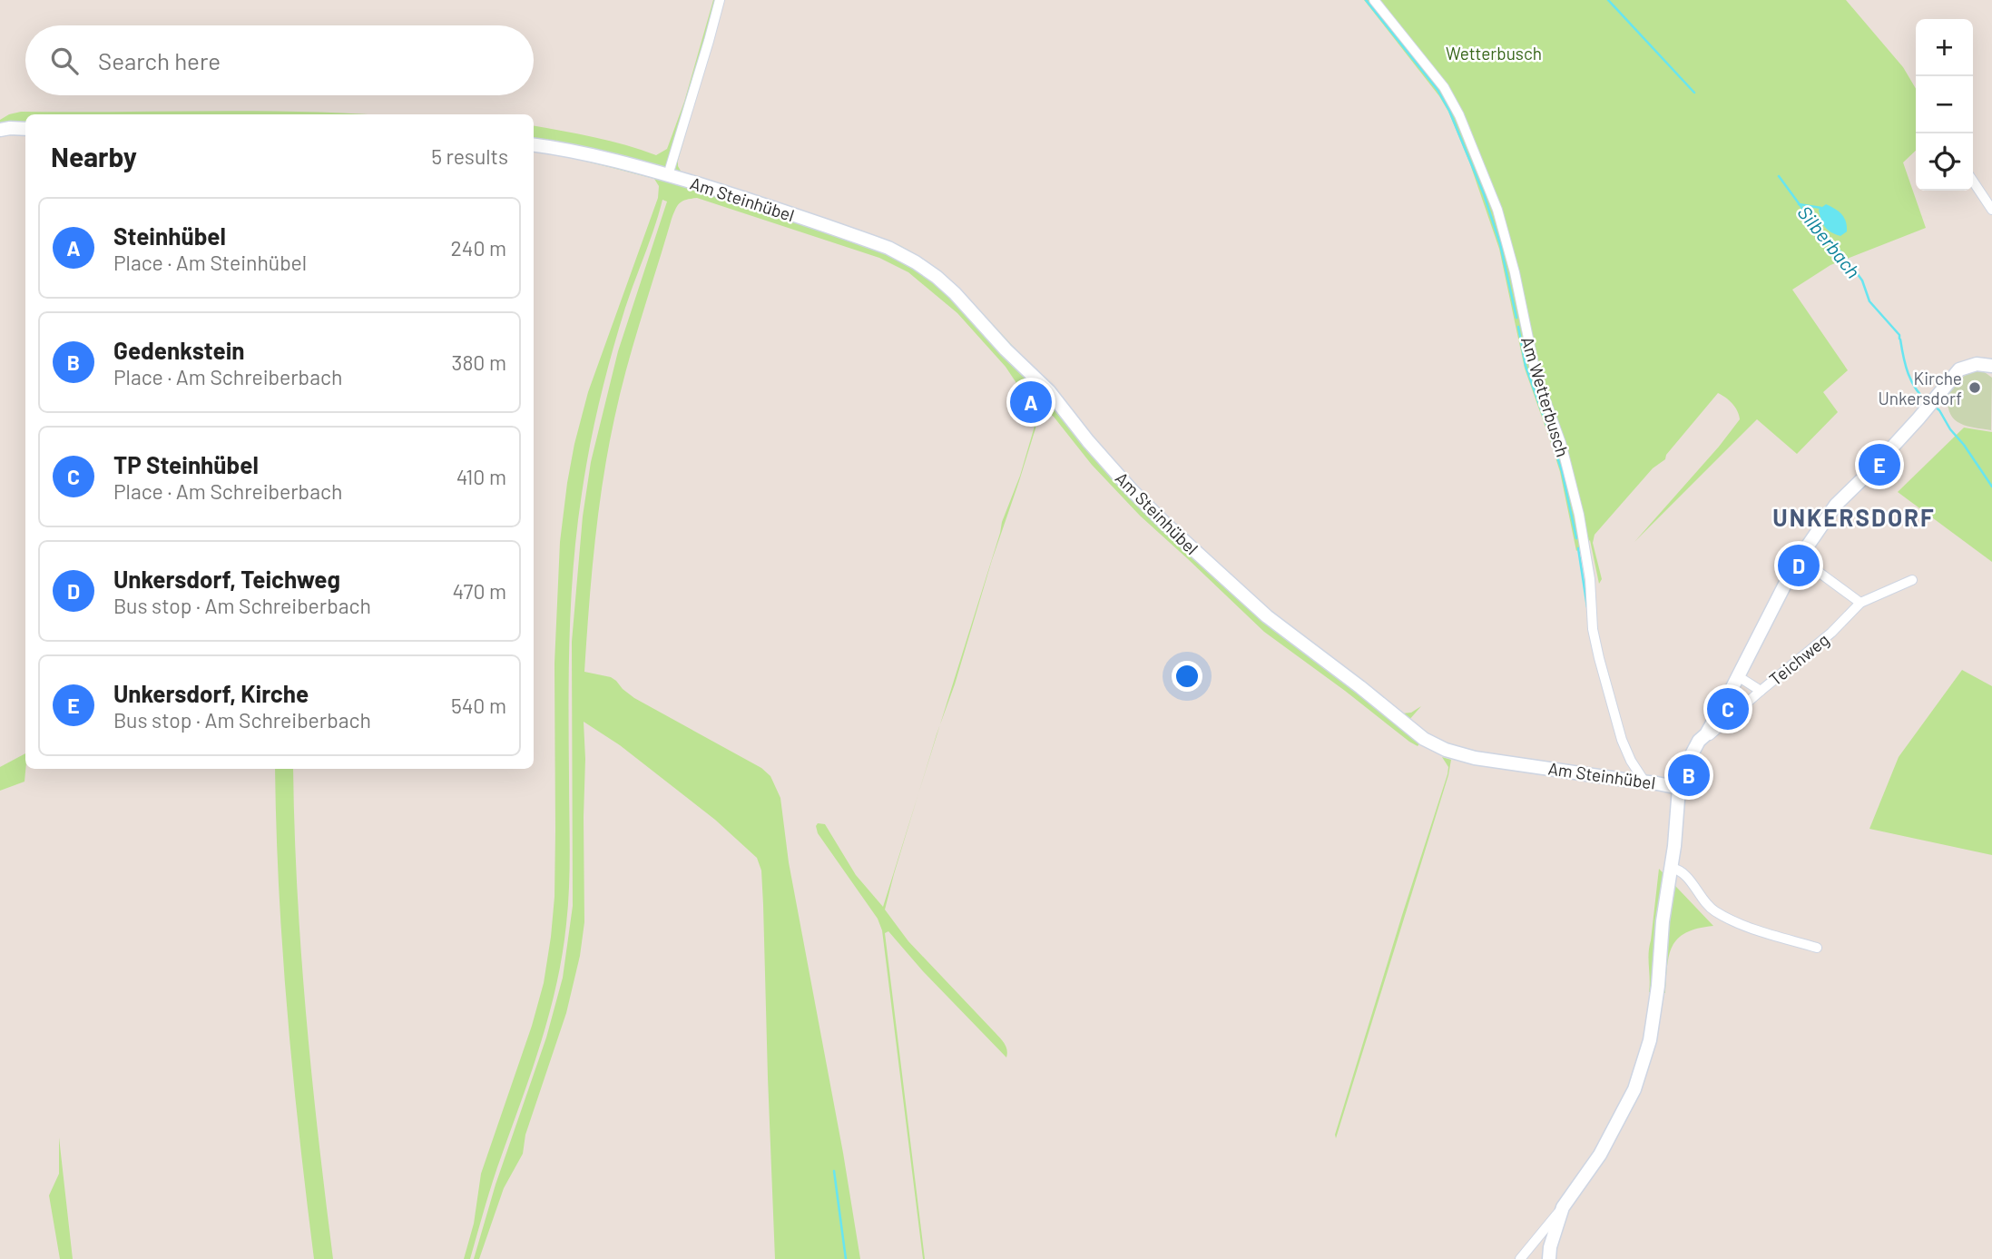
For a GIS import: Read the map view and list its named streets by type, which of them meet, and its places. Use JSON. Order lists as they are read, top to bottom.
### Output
{
  "streets": {
    "street": ["Am Steinhübel", "Am Wetterbusch", "Teichweg"]
  },
  "crossings": [
    ["Am Steinhübel", "Am Wetterbusch"]
  ],
  "districts": ["UNKERSDORF"],
  "water": ["Silberbach"],
  "parks": ["Wetterbusch"],
  "places": ["Kirche Unkersdorf"],
  "page": {
    "map_buttons": ["+", "−"],
    "search": "Search here",
    "heading": ["Nearby", "5 results"],
    "list": [
      {
        "mark": "A",
        "name": "Steinhübel",
        "note": "Place · Am Steinhübel",
        "value": "240 m"
      },
      {
        "mark": "B",
        "name": "Gedenkstein",
        "note": "Place · Am Schreiberbach",
        "value": "380 m"
      },
      {
        "mark": "C",
        "name": "TP Steinhübel",
        "note": "Place · Am Schreiberbach",
        "value": "410 m"
      },
      {
        "mark": "D",
        "name": "Unkersdorf, Teichweg",
        "note": "Bus stop · Am Schreiberbach",
        "value": "470 m"
      },
      {
        "mark": "E",
        "name": "Unkersdorf, Kirche",
        "note": "Bus stop · Am Schreiberbach",
        "value": "540 m"
      }
    ],
    "pins": [
      "A",
      "E",
      "D",
      "C",
      "B"
    ]
  }
}
